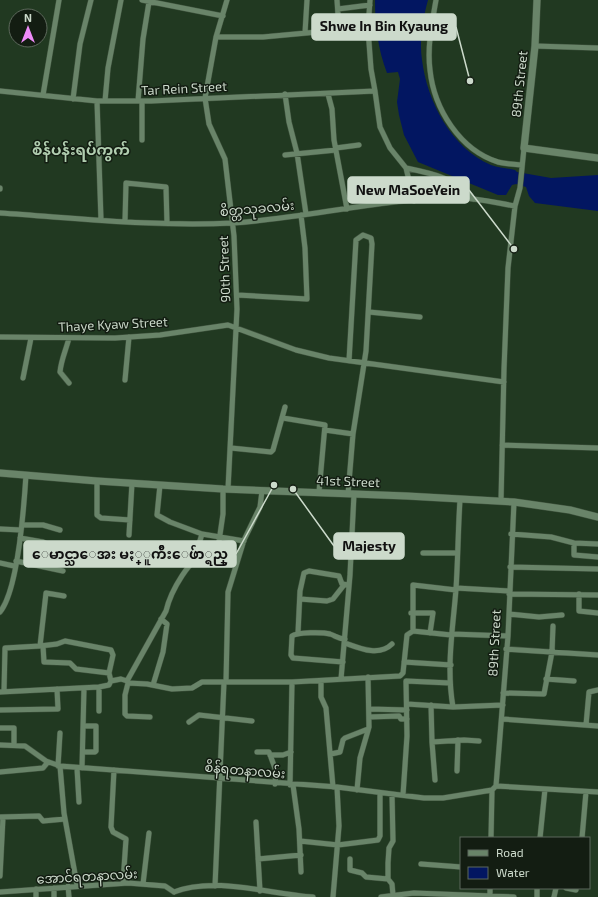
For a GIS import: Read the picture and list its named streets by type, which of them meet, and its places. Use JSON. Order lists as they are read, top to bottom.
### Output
{
  "streets": {
    "main road": ["89th Street", "41st Street"],
    "street": [
      "Tar Rein Street",
      "စိတ္တသုခလမ်း",
      "90th Street",
      "Thaye Kyaw Street",
      "စိန်ရတနာလမ်း",
      "အောင်ရတနာလမ်း"
    ]
  },
  "crossings": [
    ["89th Street", "စိတ္တသုခလမ်း"],
    ["89th Street", "Thaye Kyaw Street"],
    ["89th Street", "41st Street"],
    ["89th Street", "စိန်ရတနာလမ်း"],
    ["Tar Rein Street", "90th Street"],
    ["စိတ္တသုခလမ်း", "90th Street"],
    ["90th Street", "Thaye Kyaw Street"],
    ["90th Street", "41st Street"]
  ],
  "districts": ["စိန်ပန်းရပ်ကွက်"],
  "places": [
    "Shwe In Bin Kyaung",
    "New MaSoeYein",
    "ေမာင္သာေအး မႏ္ူက်ီးေဖ်ာ္ရည္",
    "Majesty"
  ],
  "legend": ["Road", "Water"],
  "north": "top"
}
